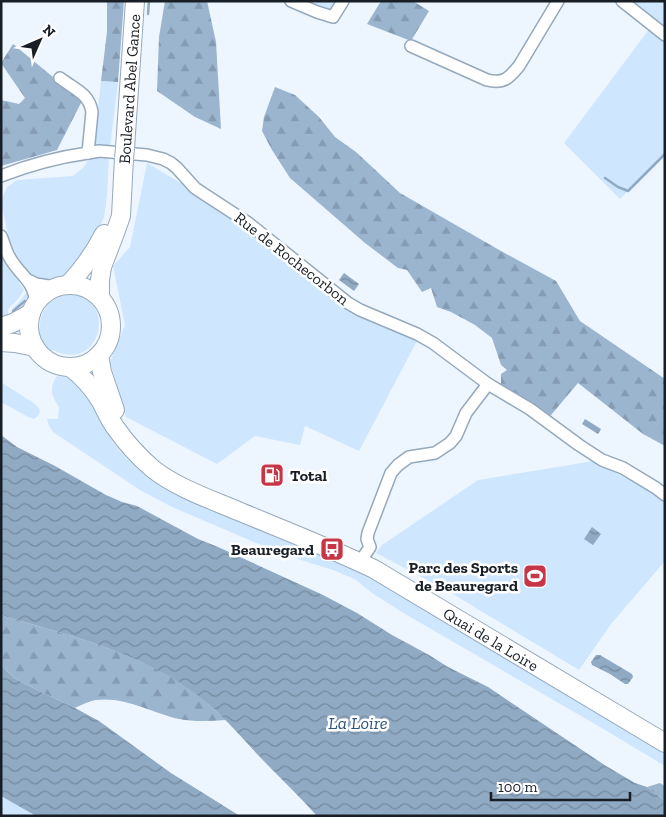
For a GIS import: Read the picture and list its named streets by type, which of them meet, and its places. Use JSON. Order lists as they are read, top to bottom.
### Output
{
  "streets": {
    "main road": ["Boulevard Abel Gance", "Quai de la Loire"],
    "street": ["Rue de Rochecorbon"]
  },
  "crossings": [
    ["Boulevard Abel Gance", "Quai de la Loire"]
  ],
  "water": ["La Loire"],
  "places": {
    "fuel station": ["Total"],
    "bus stop": ["Beauregard"],
    "sports": ["Parc des Sports de Beauregard"]
  },
  "scale_bar": "100 m",
  "north": "top right"
}
